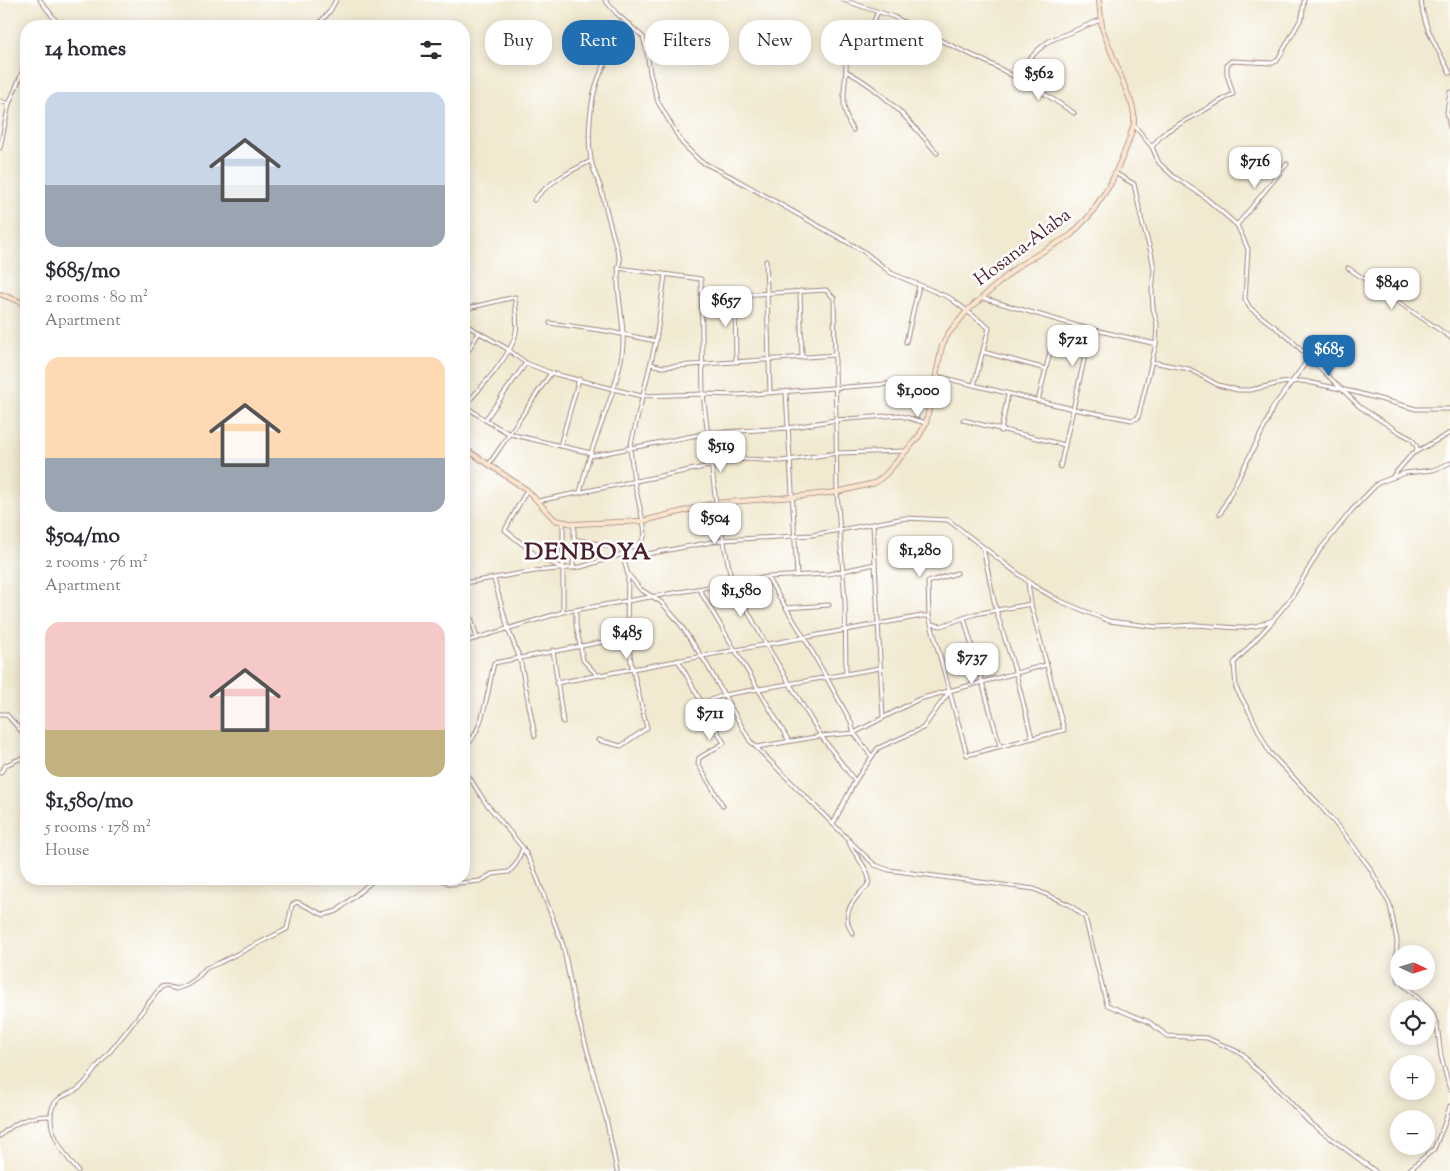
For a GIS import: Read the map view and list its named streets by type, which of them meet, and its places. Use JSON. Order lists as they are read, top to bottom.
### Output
{
  "streets": {
    "main road": ["Hosana-Alaba"]
  },
  "districts": ["DENBOYA"],
  "north": "right",
  "page": {
    "chip": [
      "Buy",
      "Rent",
      "Filters",
      "New",
      "Apartment"
    ],
    "heading": "14 homes",
    "price": [
      "$562",
      "$716",
      "$840",
      "$657",
      "$721",
      "$685",
      "$1,000",
      "$519",
      "$504",
      "$1,280",
      "$1,580",
      "$485",
      "$737",
      "$711"
    ],
    "list": [
      {
        "name": "$685/mo",
        "note": "2 rooms · 80 m² · Apartment"
      },
      {
        "name": "$504/mo",
        "note": "2 rooms · 76 m² · Apartment"
      },
      {
        "name": "$1,580/mo",
        "note": "5 rooms · 178 m² · House"
      }
    ],
    "map_buttons": ["+", "−"]
  }
}
